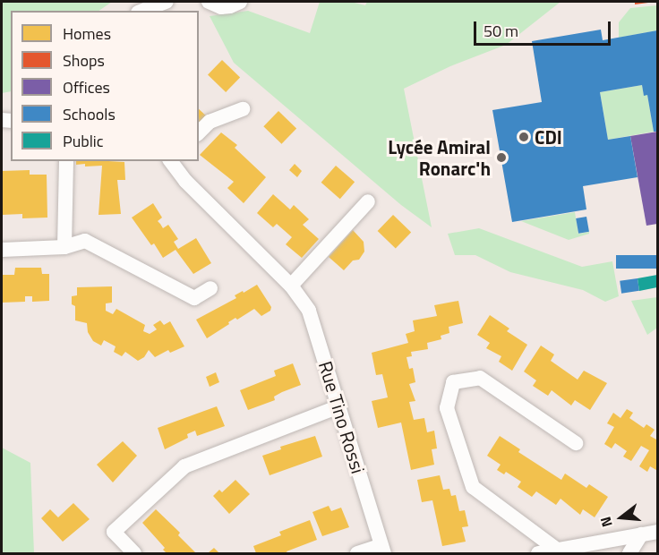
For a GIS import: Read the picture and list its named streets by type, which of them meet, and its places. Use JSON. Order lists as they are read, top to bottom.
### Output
{
  "streets": {
    "street": ["Rue Tino Rossi"]
  },
  "places": ["CDI", "Lycée Amiral Ronarc'h"],
  "legend": [
    "Homes",
    "Shops",
    "Offices",
    "Schools",
    "Public"
  ],
  "scale_bar": "50 m",
  "north": "left"
}
